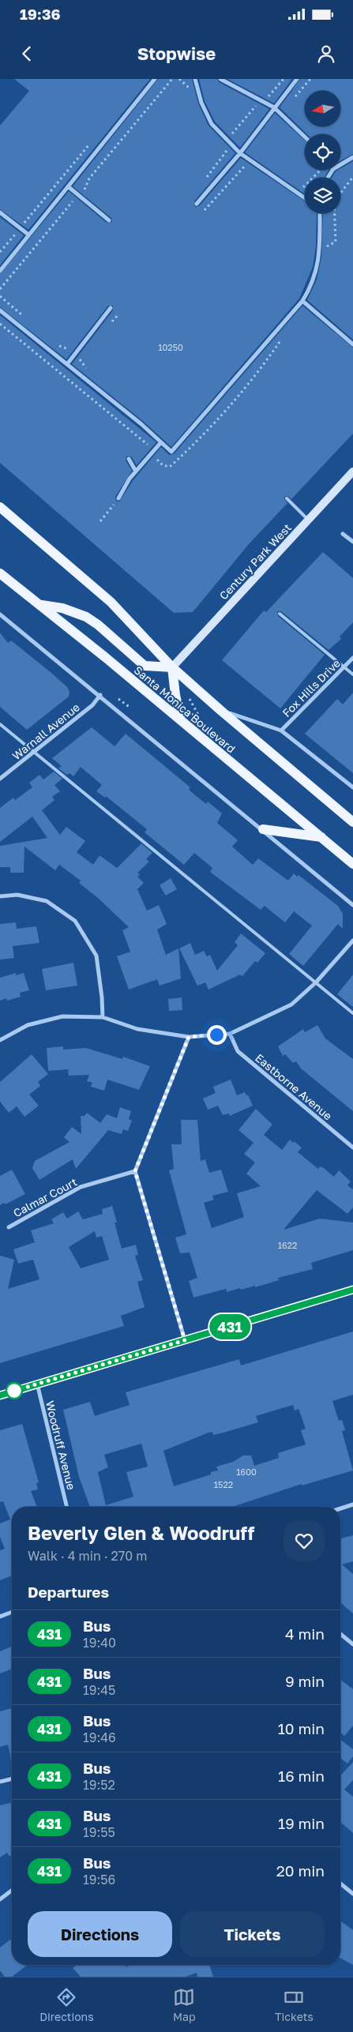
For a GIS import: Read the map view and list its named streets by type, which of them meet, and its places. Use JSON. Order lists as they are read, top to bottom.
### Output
{
  "streets": {
    "main road": ["Century Park West", "Santa Monica Boulevard"],
    "street": [
      "Fox Hills Drive",
      "Warnall Avenue",
      "Eastborne Avenue",
      "Calmar Court",
      "Woodruff Avenue"
    ]
  },
  "crossings": [
    ["Century Park West", "Santa Monica Boulevard"],
    ["Fox Hills Drive", "Santa Monica Boulevard"]
  ],
  "lines": ["bus line 431"],
  "house_numbers": [
    "10250",
    "1622",
    "1600",
    "1522"
  ],
  "north": "left",
  "page": {
    "status": "19:36",
    "header": "Stopwise",
    "on_map": "431",
    "heading": [
      ["Beverly Glen & Woodruff", "Walk · 4 min · 270 m"],
      "Departures"
    ],
    "list": [
      {
        "mark": "431",
        "name": "Bus",
        "note": "19:40",
        "value": "4 min"
      },
      {
        "mark": "431",
        "name": "Bus",
        "note": "19:45",
        "value": "9 min"
      },
      {
        "mark": "431",
        "name": "Bus",
        "note": "19:46",
        "value": "10 min"
      },
      {
        "mark": "431",
        "name": "Bus",
        "note": "19:52",
        "value": "16 min"
      },
      {
        "mark": "431",
        "name": "Bus",
        "note": "19:55",
        "value": "19 min"
      },
      {
        "mark": "431",
        "name": "Bus",
        "note": "19:56",
        "value": "20 min"
      }
    ],
    "buttons": ["Directions", "Tickets"],
    "tabs": ["Directions", "Map", "Tickets"]
  }
}
